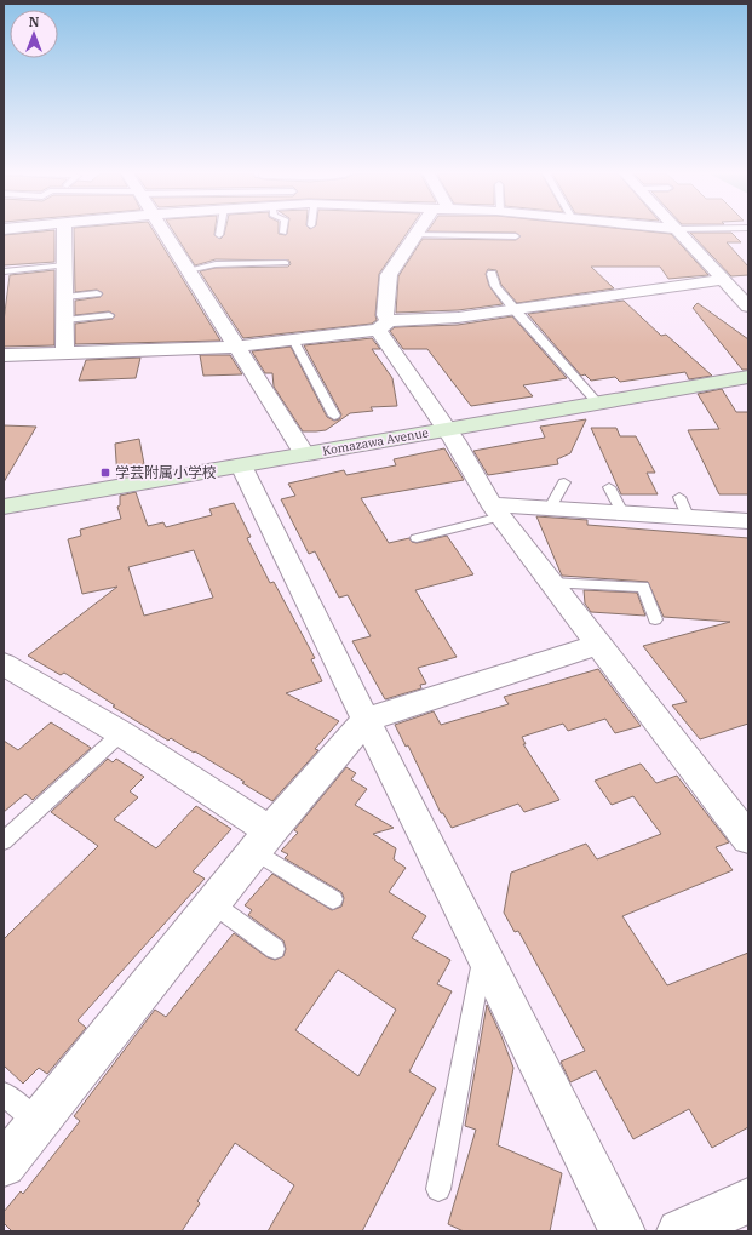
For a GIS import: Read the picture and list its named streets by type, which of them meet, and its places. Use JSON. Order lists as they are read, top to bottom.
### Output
{
  "streets": {
    "main road": ["Komazawa Avenue"]
  },
  "places": {
    "transit": ["学芸附属小学校"]
  },
  "north": "top"
}
